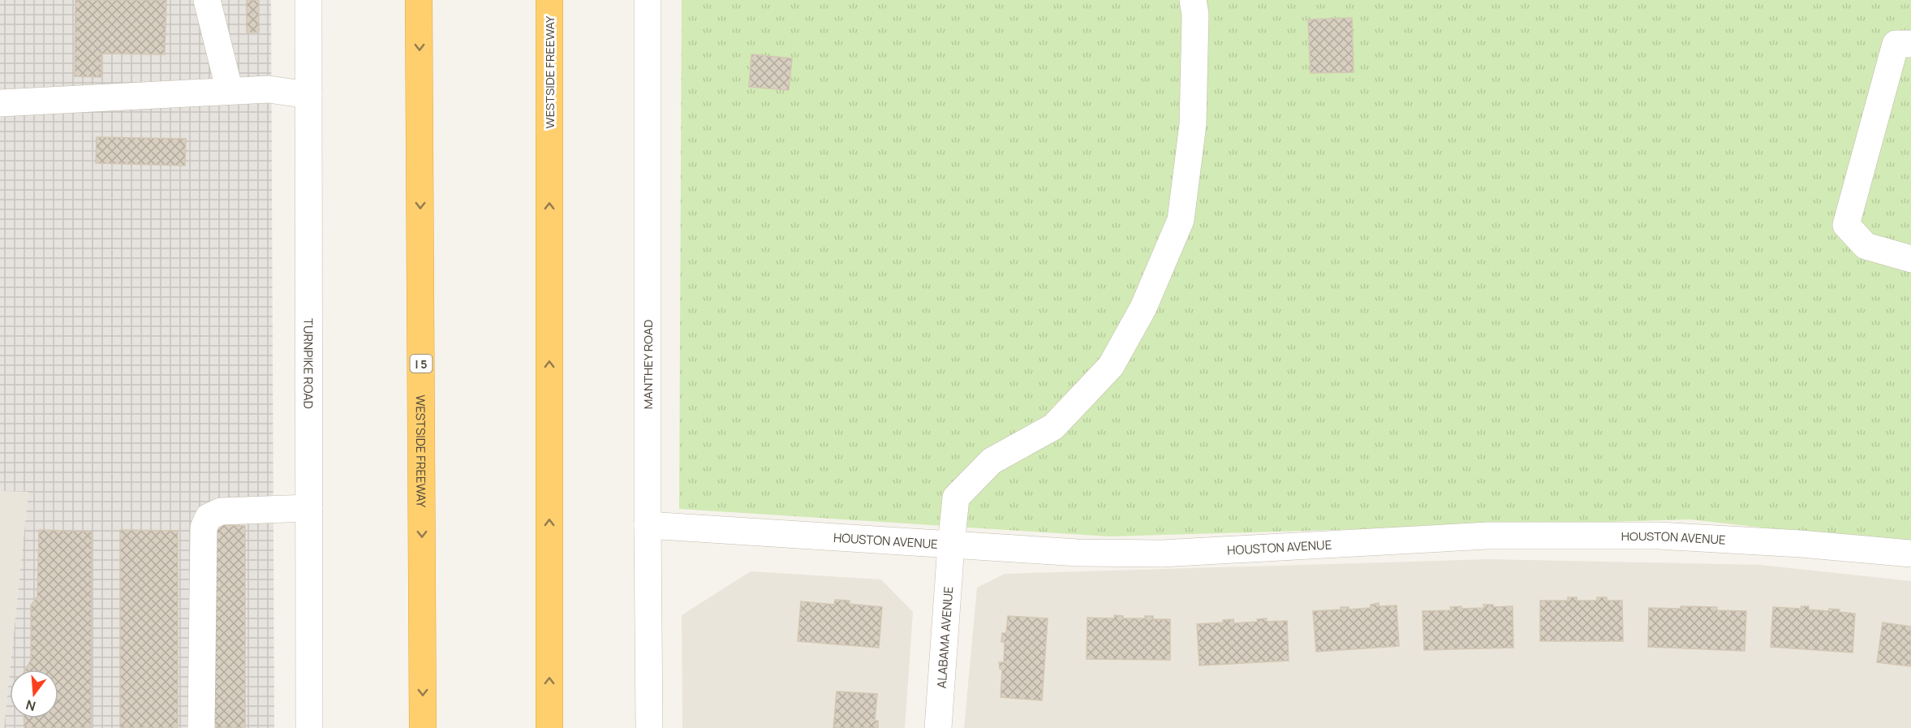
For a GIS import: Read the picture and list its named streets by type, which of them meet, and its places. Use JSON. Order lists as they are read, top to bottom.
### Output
{
  "streets": {
    "highway": ["WESTSIDE FREEWAY", "I 5"],
    "street": [
      "TURNPIKE ROAD",
      "MANTHEY ROAD",
      "HOUSTON AVENUE",
      "ALABAMA AVENUE"
    ]
  },
  "crossings": [
    ["MANTHEY ROAD", "HOUSTON AVENUE"],
    ["HOUSTON AVENUE", "ALABAMA AVENUE"]
  ],
  "north": "bottom"
}
